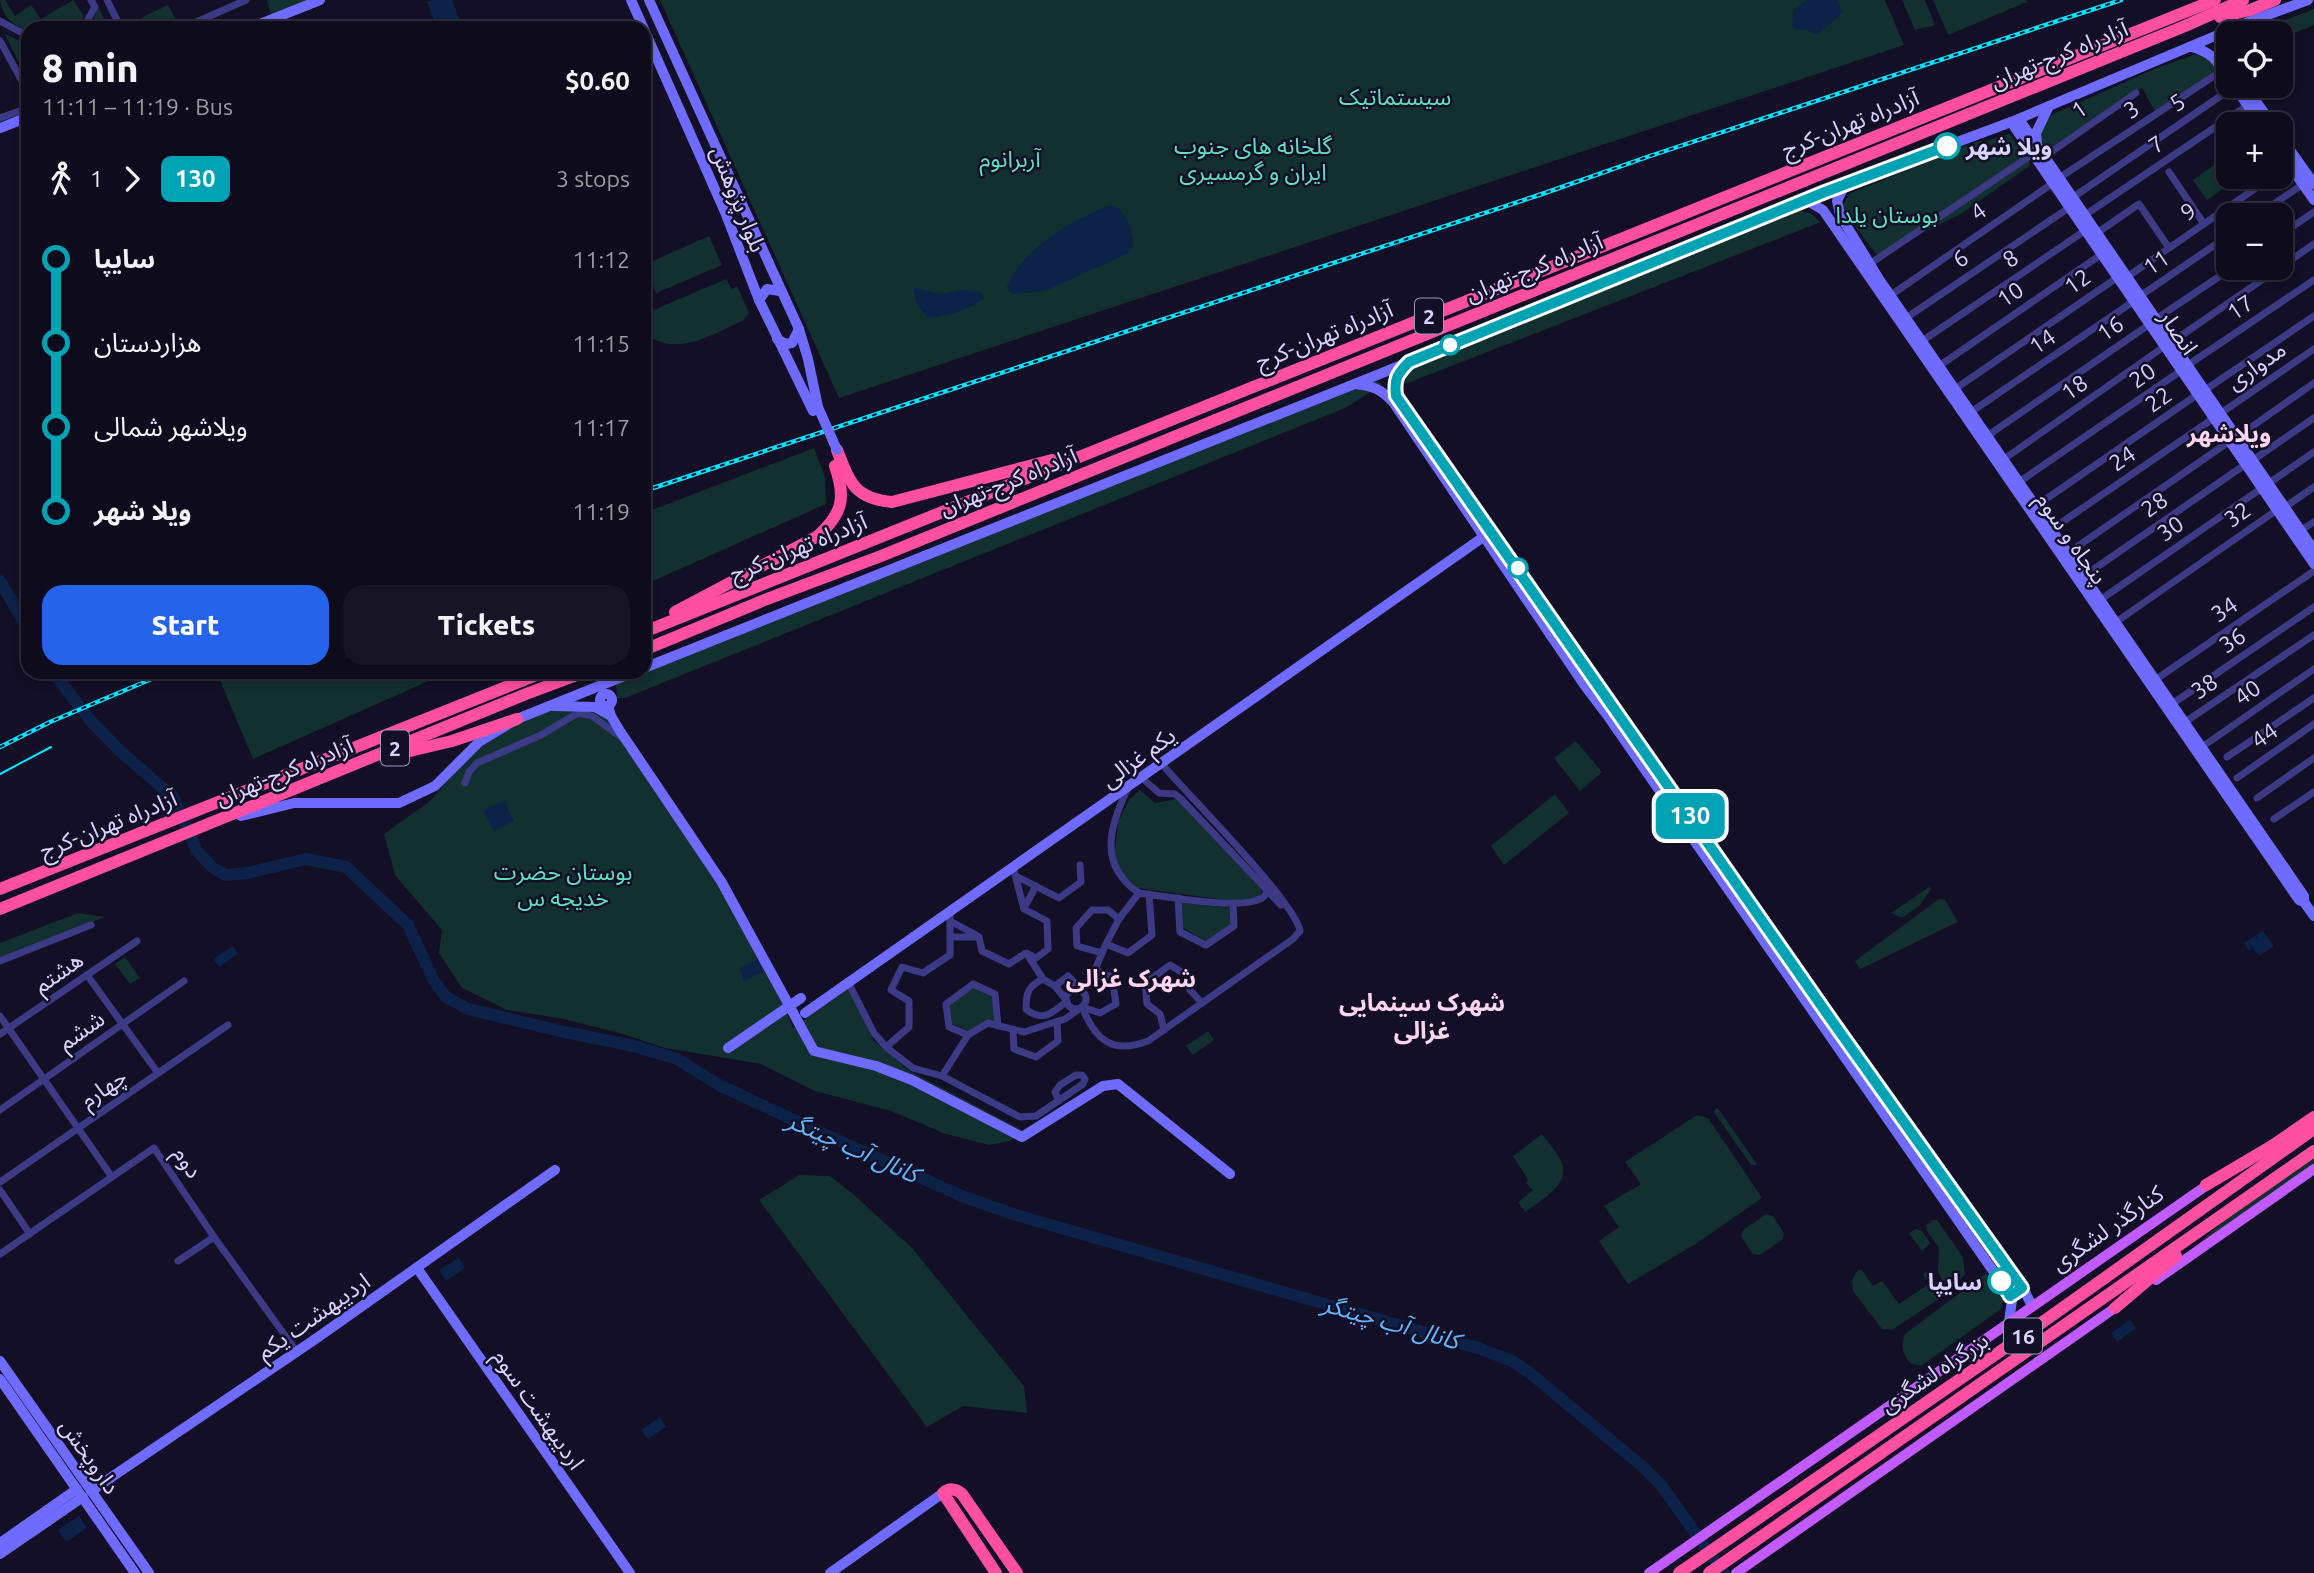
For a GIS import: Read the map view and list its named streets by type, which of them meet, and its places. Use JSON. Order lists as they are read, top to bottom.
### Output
{
  "streets": {
    "highway": [
      "آزادراه کرج-تهران",
      "آزادراه تهران-کرج",
      "2",
      "16",
      "بزرگراه لشگری"
    ],
    "main road": ["کنارگذر لشگری"],
    "street": [
      "5",
      "1",
      "3",
      "7",
      "بلوار پژوهش",
      "4",
      "9",
      "6",
      "8",
      "11",
      "12",
      "10",
      "17",
      "انصار",
      "14",
      "مدواری",
      "20",
      "18",
      "22",
      "24",
      "28",
      "32",
      "30",
      "پنجاه و سوم",
      "34",
      "36",
      "38",
      "40",
      "44",
      "یکم غزالی",
      "هشتم",
      "ششم",
      "چهارم",
      "دوم",
      "اردیبهشت یکم",
      "اردیبهشت سوم",
      "داروپخش"
    ]
  },
  "crossings": [
    ["5", "6"],
    ["5", "انصار"],
    ["1", "انصار"],
    ["3", "4"],
    ["3", "انصار"],
    ["7", "انصار"],
    ["4", "انصار"],
    ["4", "پنجاه و سوم"],
    ["9", "12"],
    ["9", "انصار"],
    ["6", "انصار"],
    ["6", "پنجاه و سوم"],
    ["8", "انصار"],
    ["8", "پنجاه و سوم"],
    ["11", "انصار"],
    ["11", "14"],
    ["12", "انصار"],
    ["12", "پنجاه و سوم"],
    ["10", "انصار"],
    ["10", "پنجاه و سوم"],
    ["17", "انصار"],
    ["17", "20"],
    ["16", "انصار"],
    ["16", "پنجاه و سوم"],
    ["انصار", "14"],
    ["انصار", "مدواری"],
    ["انصار", "20"],
    ["انصار", "18"],
    ["انصار", "22"],
    ["انصار", "24"],
    ["انصار", "28"],
    ["انصار", "32"],
    ["انصار", "30"],
    ["14", "پنجاه و سوم"],
    ["مدواری", "24"],
    ["20", "پنجاه و سوم"],
    ["18", "پنجاه و سوم"],
    ["22", "پنجاه و سوم"],
    ["24", "پنجاه و سوم"],
    ["28", "پنجاه و سوم"],
    ["32", "پنجاه و سوم"],
    ["30", "پنجاه و سوم"],
    ["پنجاه و سوم", "34"],
    ["پنجاه و سوم", "36"],
    ["پنجاه و سوم", "38"],
    ["پنجاه و سوم", "40"],
    ["دوم", "اردیبهشت یکم"],
    ["اردیبهشت یکم", "اردیبهشت سوم"],
    ["اردیبهشت یکم", "داروپخش"]
  ],
  "districts": ["ویلاشهر", "شهرک غزالی", "شهرک سینمایی غزالی"],
  "water": ["کانال آب چیتگر"],
  "parks": [
    "سیستماتیک",
    "گلخانه های جنوب ایران و گرمسیری",
    "آربرانوم",
    "بوستان یلدا",
    "بوستان حضرت خدیجه س"
  ],
  "places": ["ویلا شهر", "سایپا"],
  "lines": ["bus line 130"],
  "page": {
    "on_map": "130",
    "map_buttons": ["+", "−"],
    "heading": ["8 min", "11:11 – 11:19 · Bus", "$0.60"],
    "legs": ["1", "130", "3 stops"],
    "list": [
      {
        "name": "سایپا",
        "value": "11:12"
      },
      {
        "name": "هزاردستان",
        "value": "11:15"
      },
      {
        "name": "ویلاشهر شمالی",
        "value": "11:17"
      },
      {
        "name": "ویلا شهر",
        "value": "11:19"
      }
    ],
    "buttons": ["Start", "Tickets"]
  }
}
